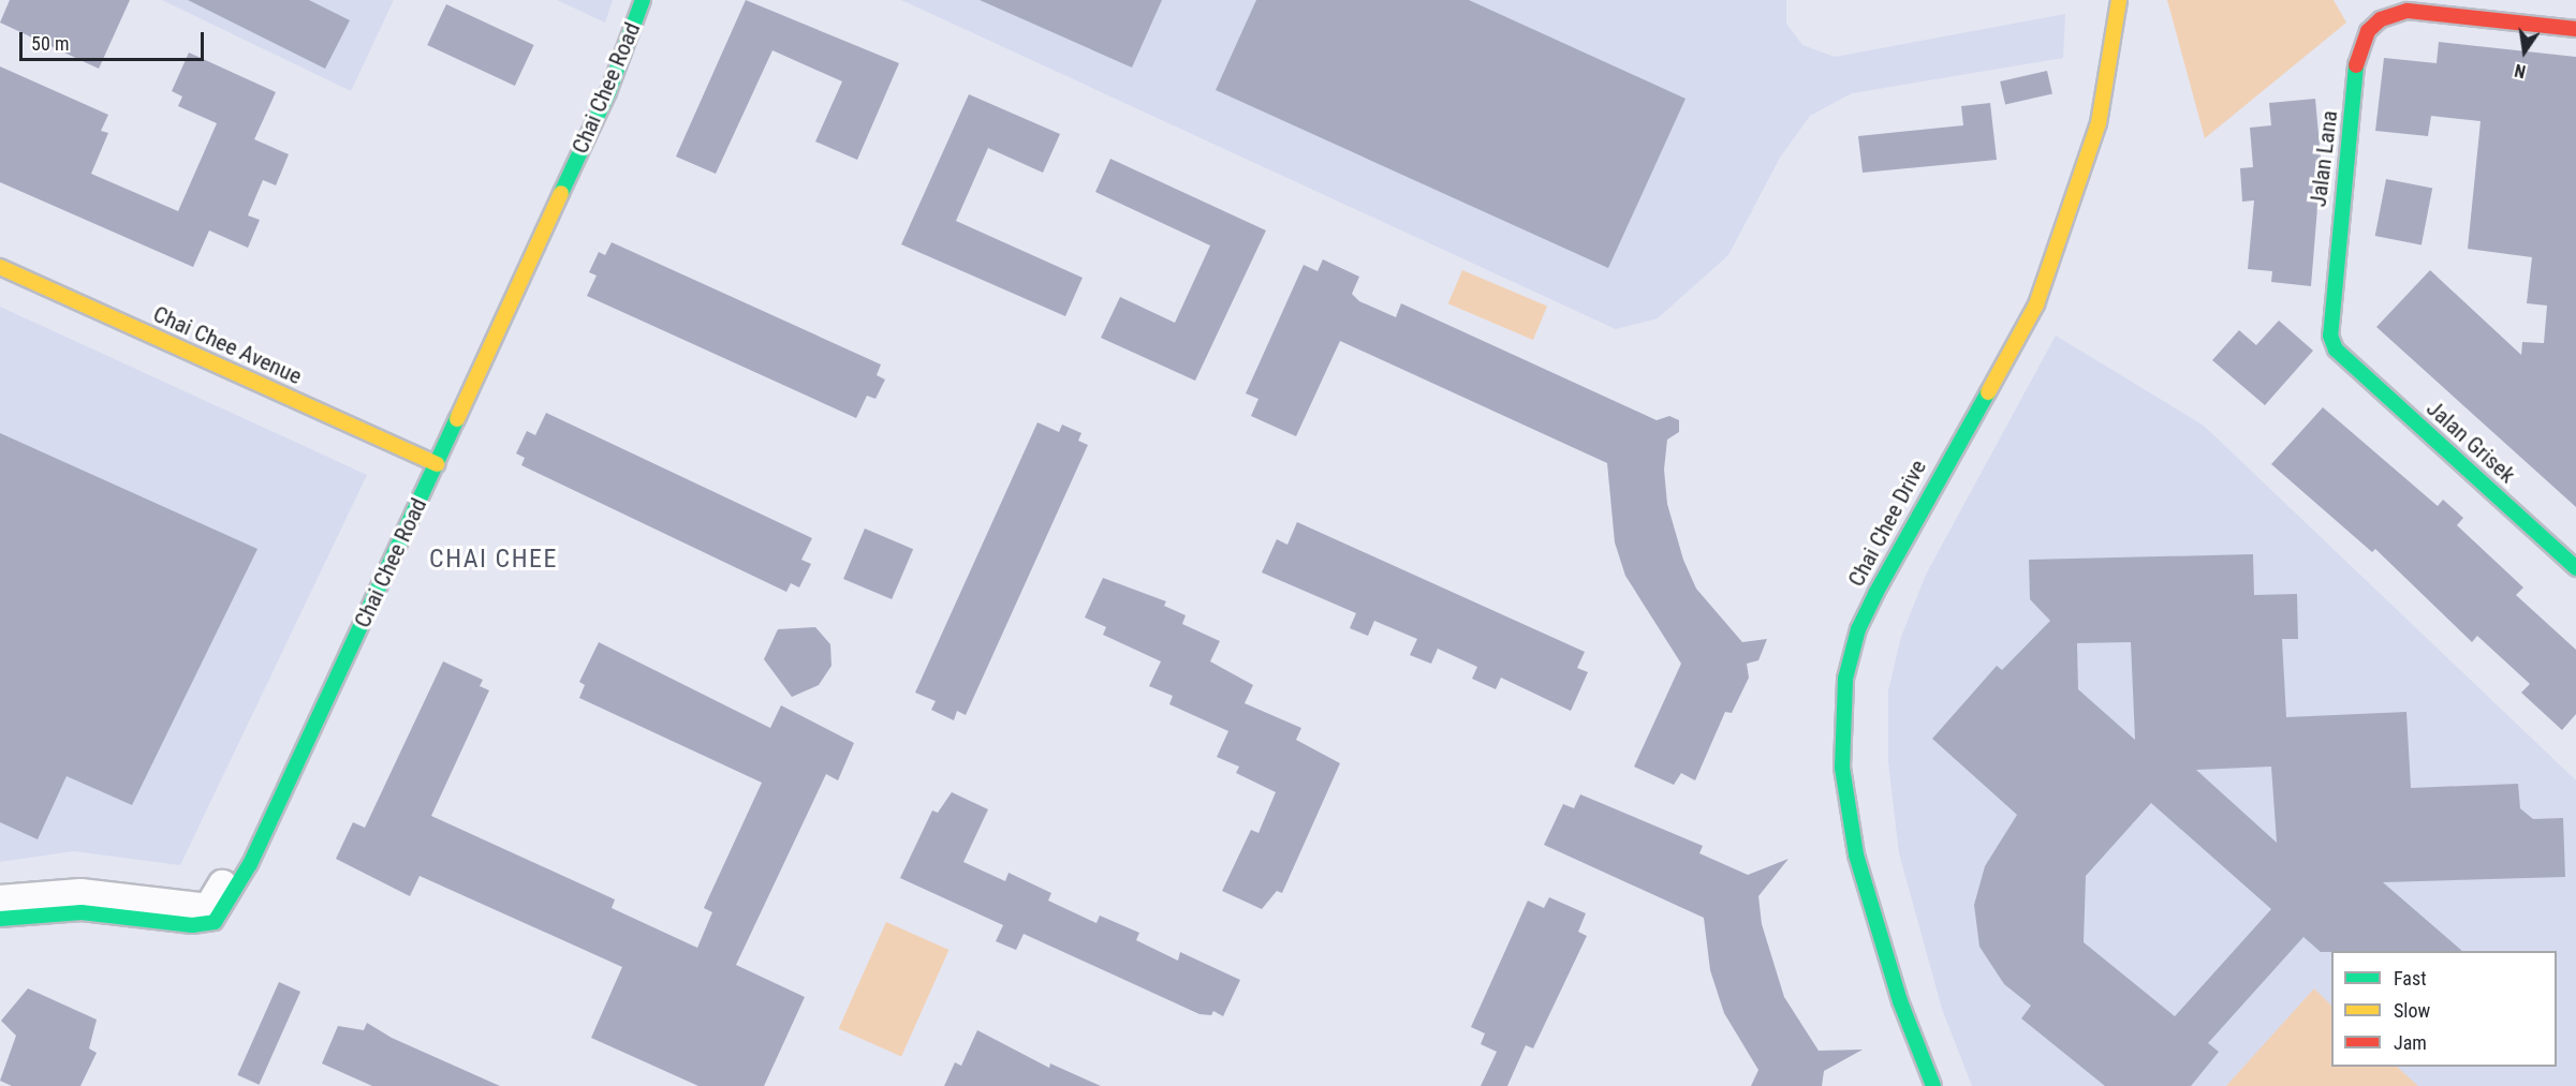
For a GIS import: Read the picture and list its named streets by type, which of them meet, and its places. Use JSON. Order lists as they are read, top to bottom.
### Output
{
  "streets": {
    "street": [
      "Chai Chee Road",
      "Jalan Lana",
      "Chai Chee Avenue",
      "Jalan Grisek",
      "Chai Chee Drive"
    ]
  },
  "crossings": [
    ["Chai Chee Road", "Chai Chee Avenue"],
    ["Jalan Lana", "Jalan Grisek"]
  ],
  "districts": ["CHAI CHEE"],
  "legend": ["Fast", "Slow", "Jam"],
  "scale_bar": "50 m",
  "north": "bottom"
}
